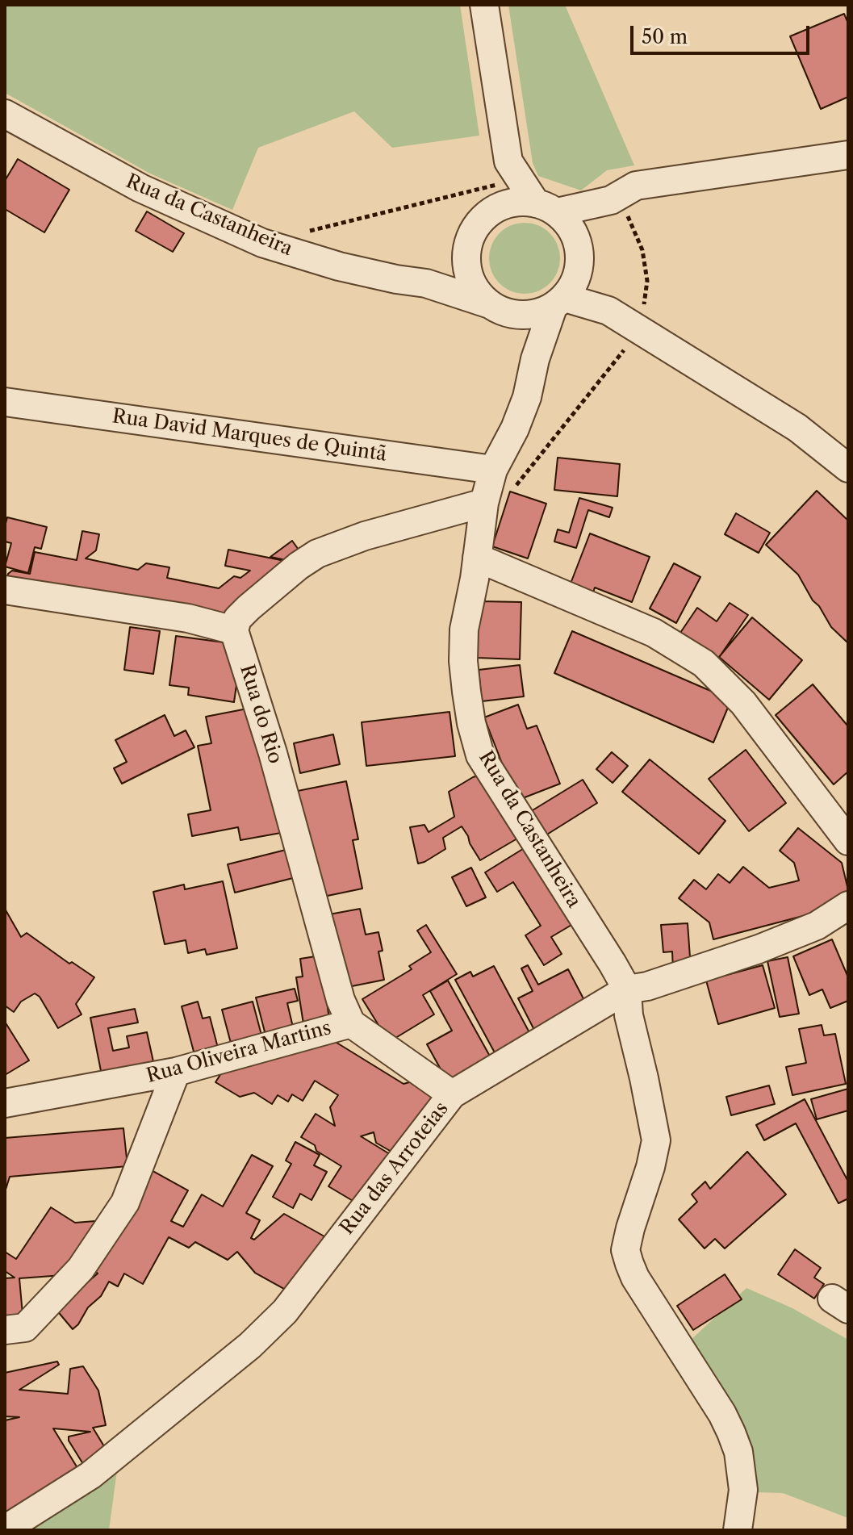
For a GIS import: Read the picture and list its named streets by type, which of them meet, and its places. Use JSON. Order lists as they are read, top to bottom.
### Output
{
  "streets": {
    "street": [
      "Rua da Castanheira",
      "Rua David Marques de Quintã",
      "Rua do Rio",
      "Rua Oliveira Martins",
      "Rua das Arroteias"
    ]
  },
  "crossings": [
    ["Rua da Castanheira", "Rua David Marques de Quintã"],
    ["Rua da Castanheira", "Rua das Arroteias"],
    ["Rua do Rio", "Rua Oliveira Martins"],
    ["Rua Oliveira Martins", "Rua das Arroteias"]
  ],
  "scale_bar": "50 m"
}
